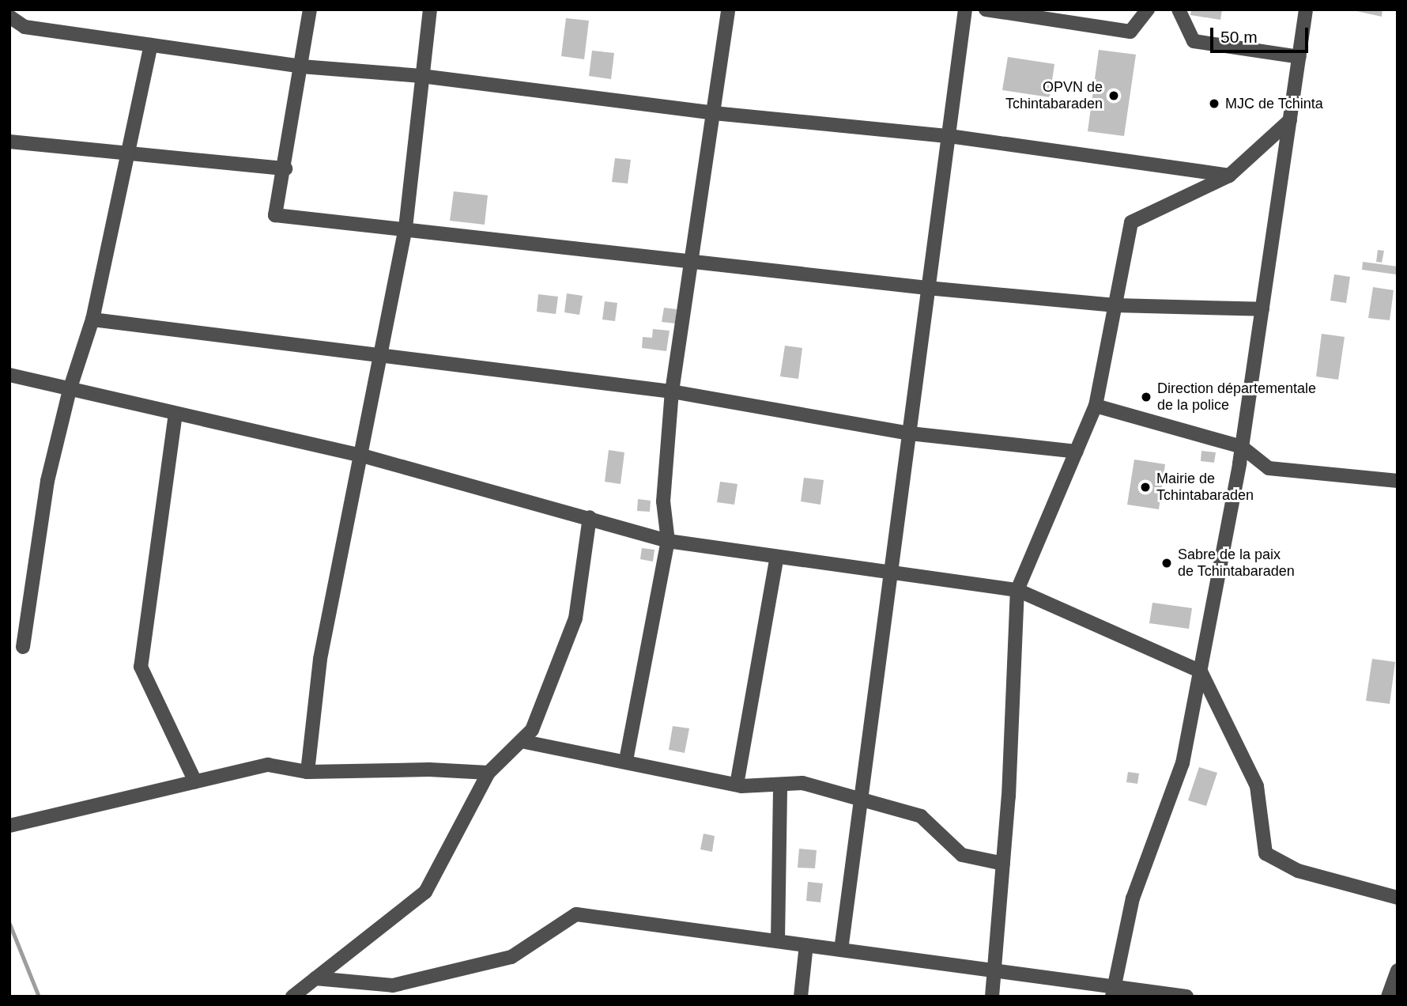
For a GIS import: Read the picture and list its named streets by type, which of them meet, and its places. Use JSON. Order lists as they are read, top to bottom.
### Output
{
  "places": [
    "OPVN de Tchintabaraden",
    "MJC de Tchinta",
    "Direction départementale de la police",
    "Mairie de Tchintabaraden",
    "Sabre de la paix de Tchintabaraden"
  ],
  "scale_bar": "50 m"
}
